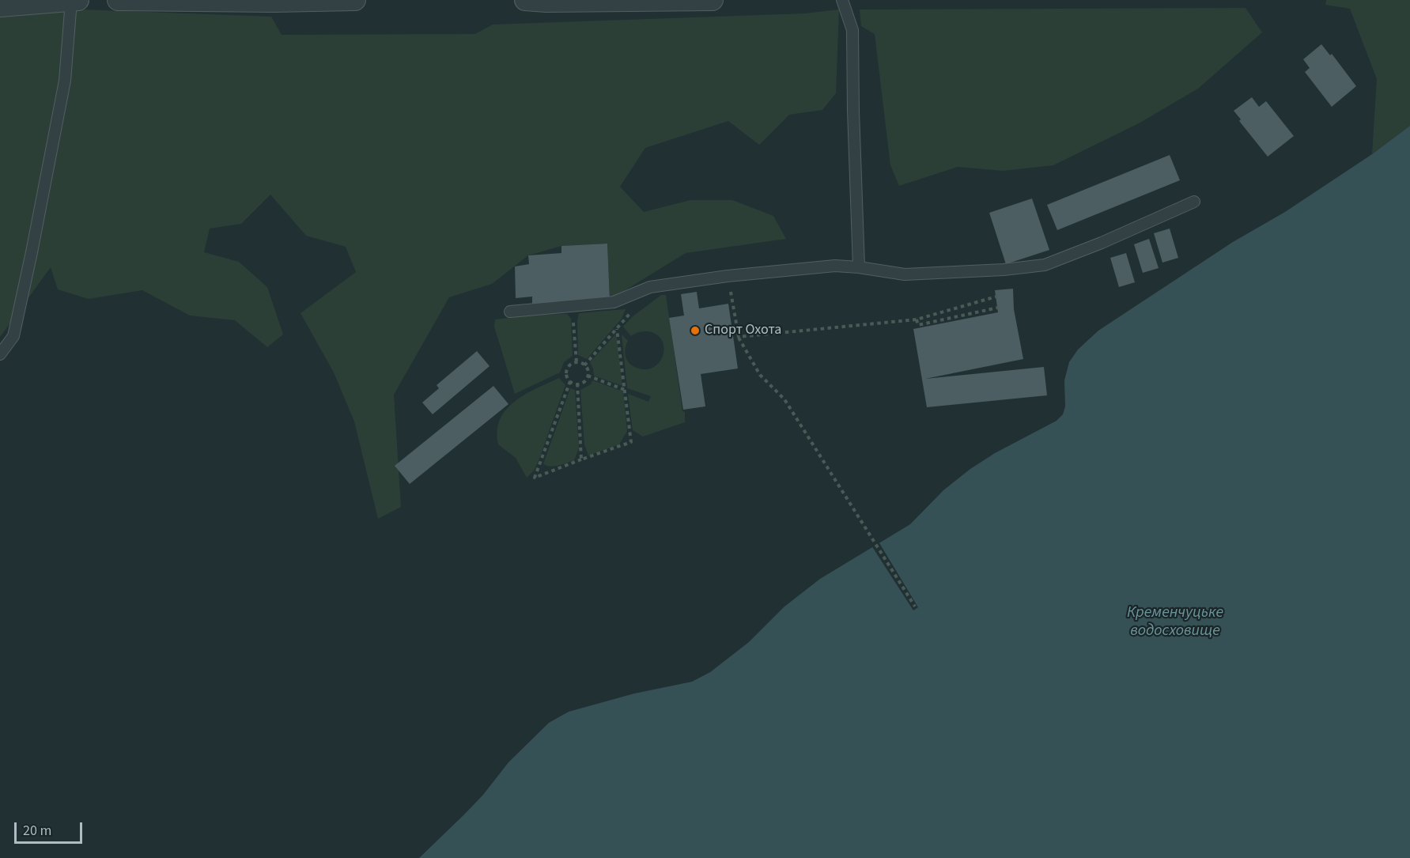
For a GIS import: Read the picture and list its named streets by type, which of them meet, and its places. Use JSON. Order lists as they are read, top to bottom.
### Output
{
  "water": ["Кременчуцьке водосховище"],
  "places": ["Спорт Охота"],
  "scale_bar": "20 m"
}
